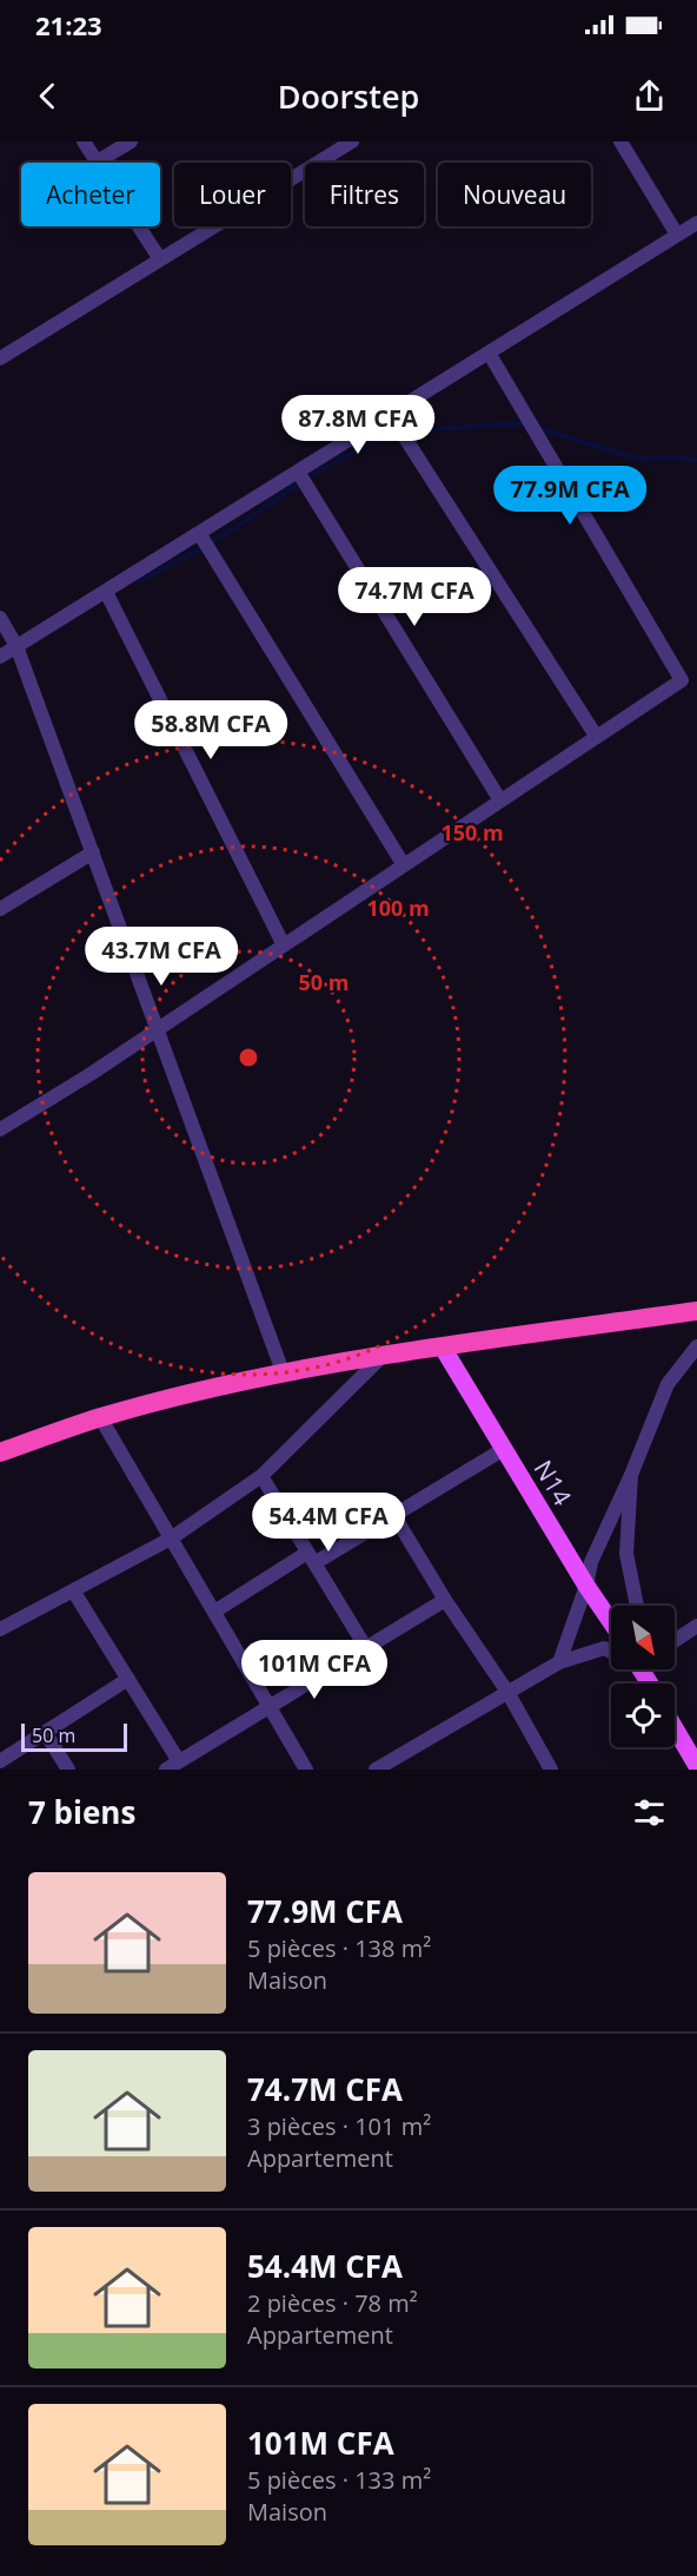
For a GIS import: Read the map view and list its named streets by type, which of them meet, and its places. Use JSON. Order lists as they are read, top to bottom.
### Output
{
  "streets": {
    "main road": ["N14"]
  },
  "scale_bar": "50 m",
  "north": "bottom right",
  "page": {
    "status": "21:23",
    "header": "Doorstep",
    "chip": [
      "Acheter",
      "Louer",
      "Filtres",
      "Nouveau"
    ],
    "price": [
      "87.8M CFA",
      "77.9M CFA",
      "74.7M CFA",
      "58.8M CFA",
      "43.7M CFA",
      "54.4M CFA",
      "101M CFA"
    ],
    "scale": "50 m",
    "heading": "7 biens",
    "list": [
      {
        "name": "77.9M CFA",
        "note": "5 pièces · 138 m² · Maison"
      },
      {
        "name": "74.7M CFA",
        "note": "3 pièces · 101 m² · Appartement"
      },
      {
        "name": "54.4M CFA",
        "note": "2 pièces · 78 m² · Appartement"
      },
      {
        "name": "101M CFA",
        "note": "5 pièces · 133 m² · Maison"
      }
    ]
  },
  "rings": ["150 m", "100 m", "50 m"]
}
